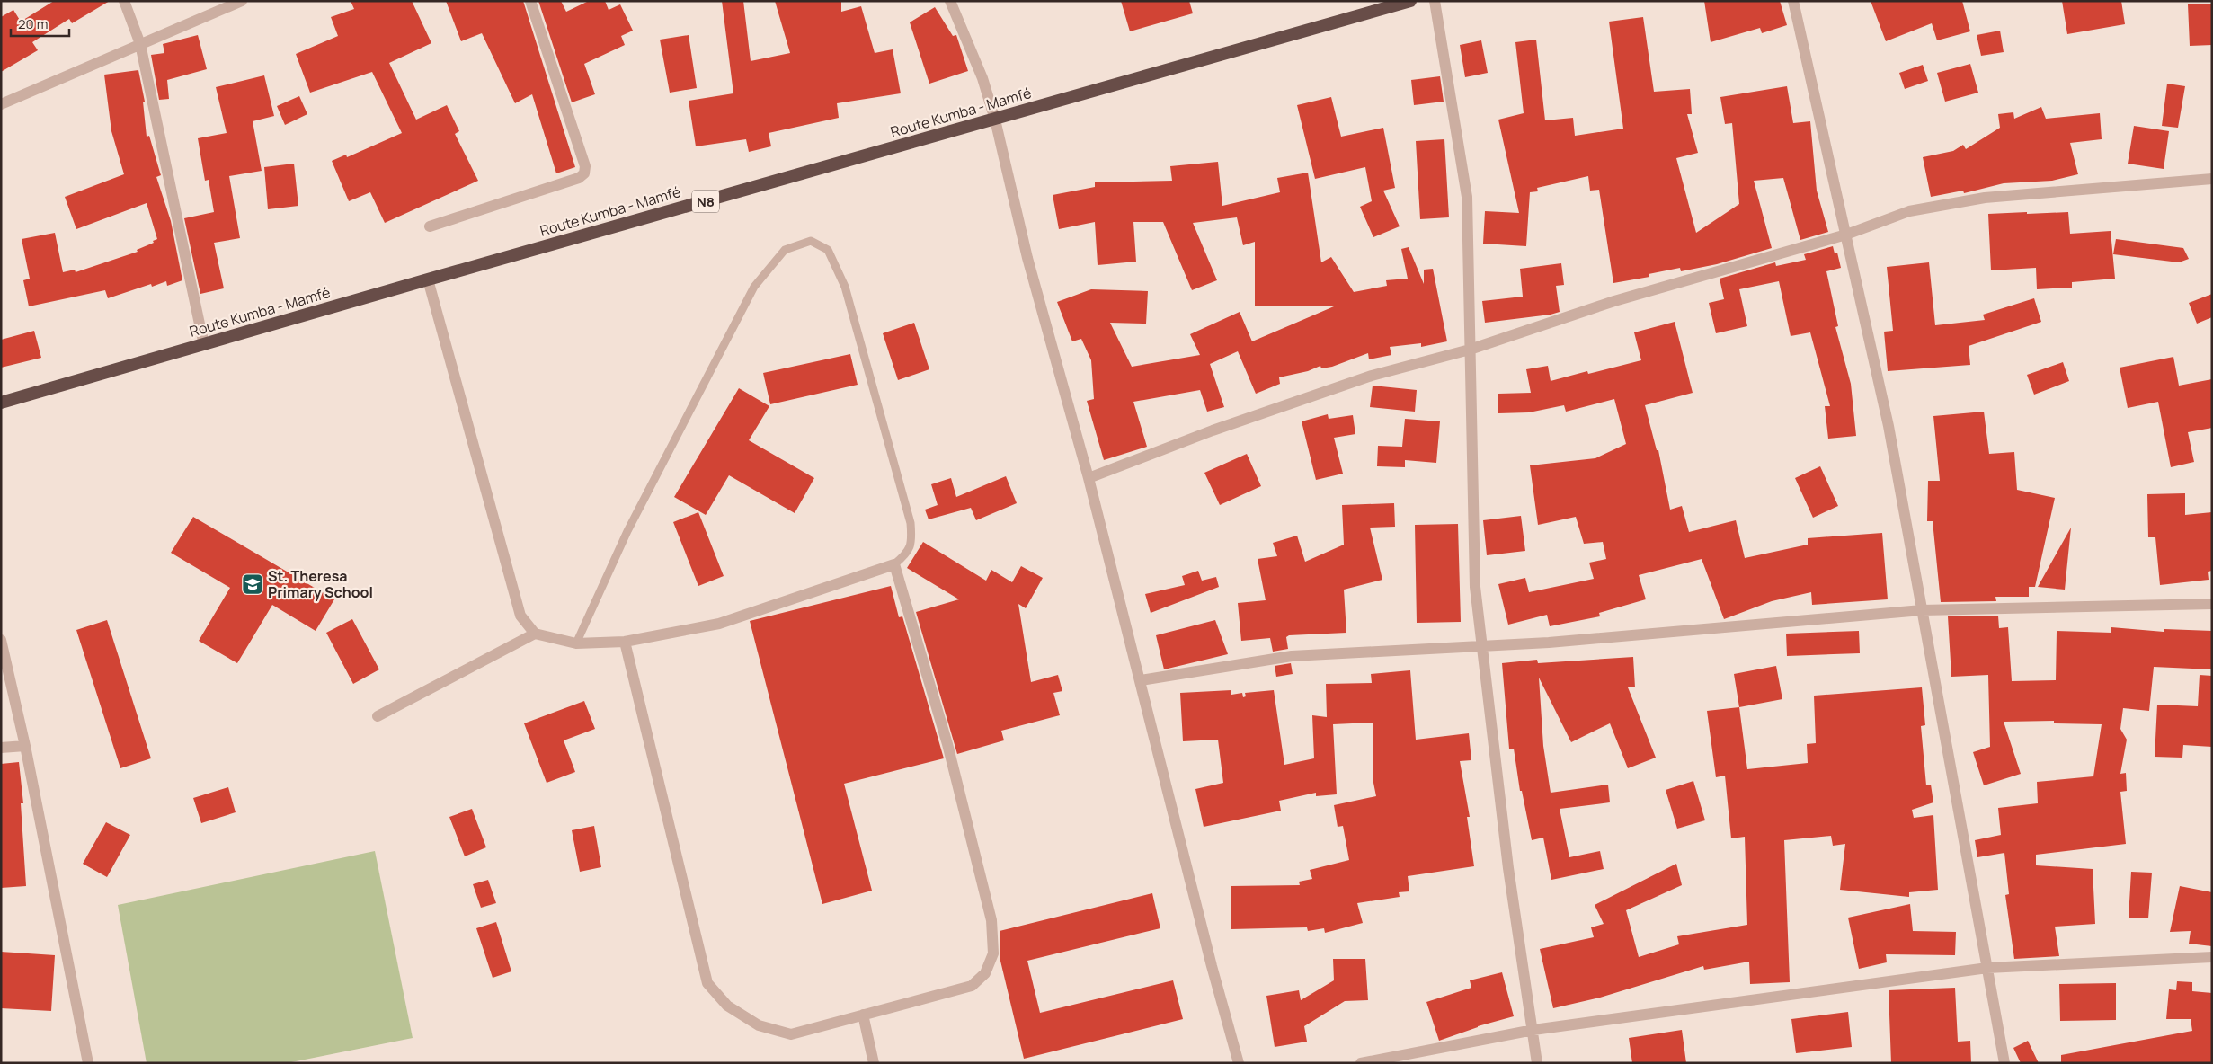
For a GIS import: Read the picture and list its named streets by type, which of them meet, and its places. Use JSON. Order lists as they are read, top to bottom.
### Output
{
  "streets": {
    "highway": ["Route Kumba - Mamfé", "N8"]
  },
  "places": {
    "school or university": ["St. Theresa Primary School"]
  },
  "scale_bar": "20 m"
}
